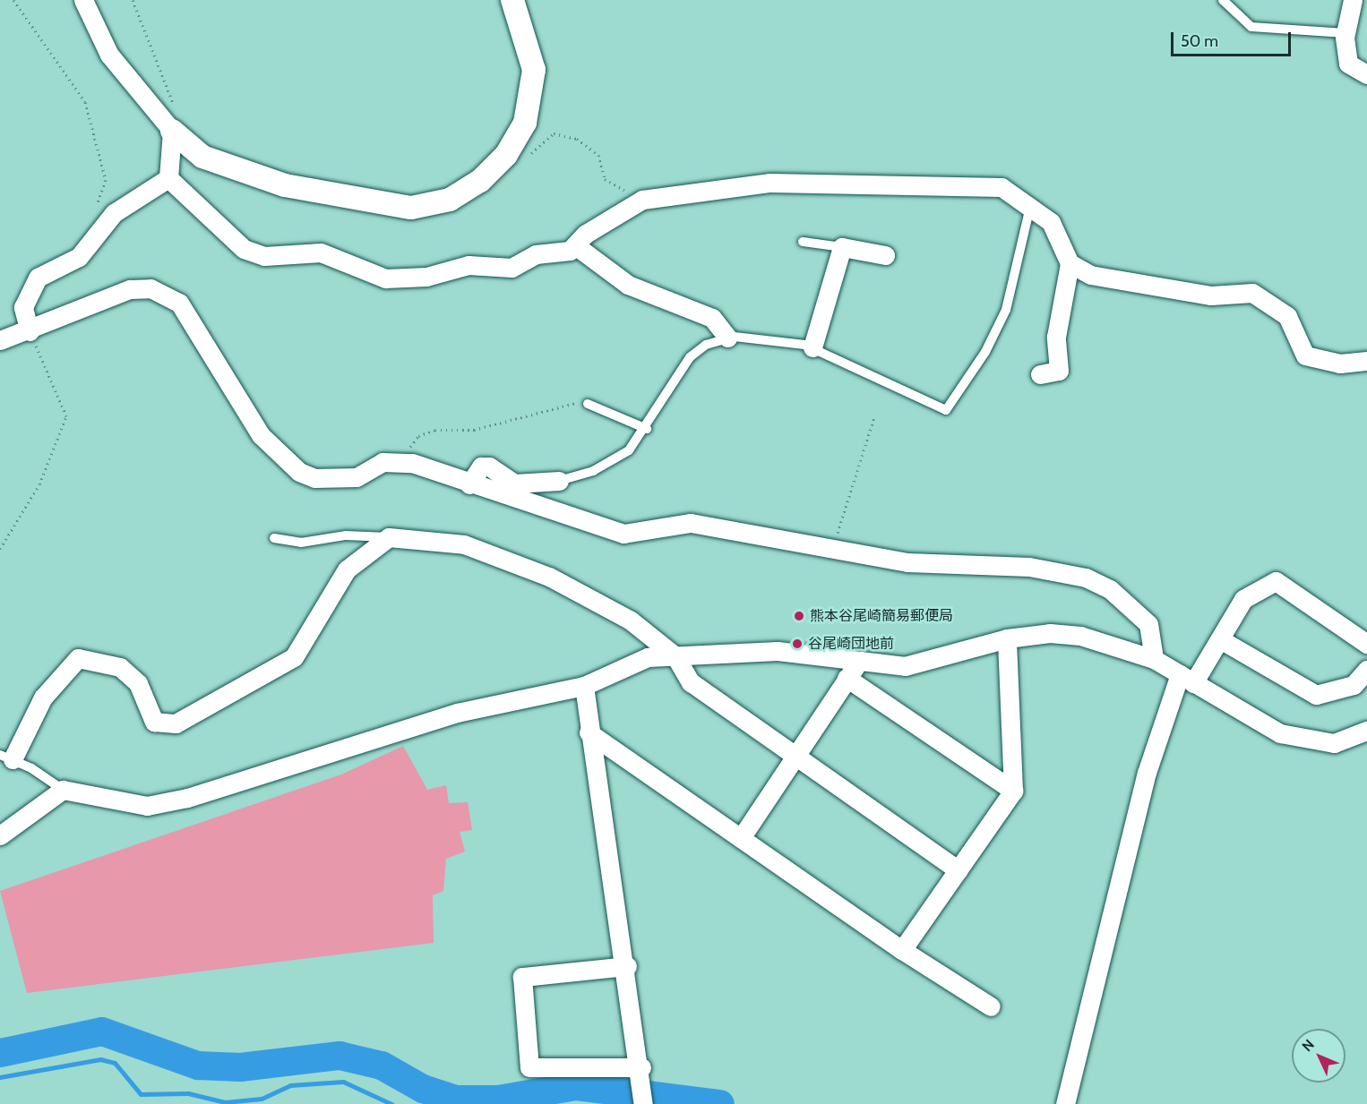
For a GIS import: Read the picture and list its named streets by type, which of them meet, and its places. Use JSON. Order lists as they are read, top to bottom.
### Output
{
  "places": ["熊本谷尾崎簡易郵便局", "谷尾崎団地前"],
  "scale_bar": "50 m",
  "north": "top left"
}
